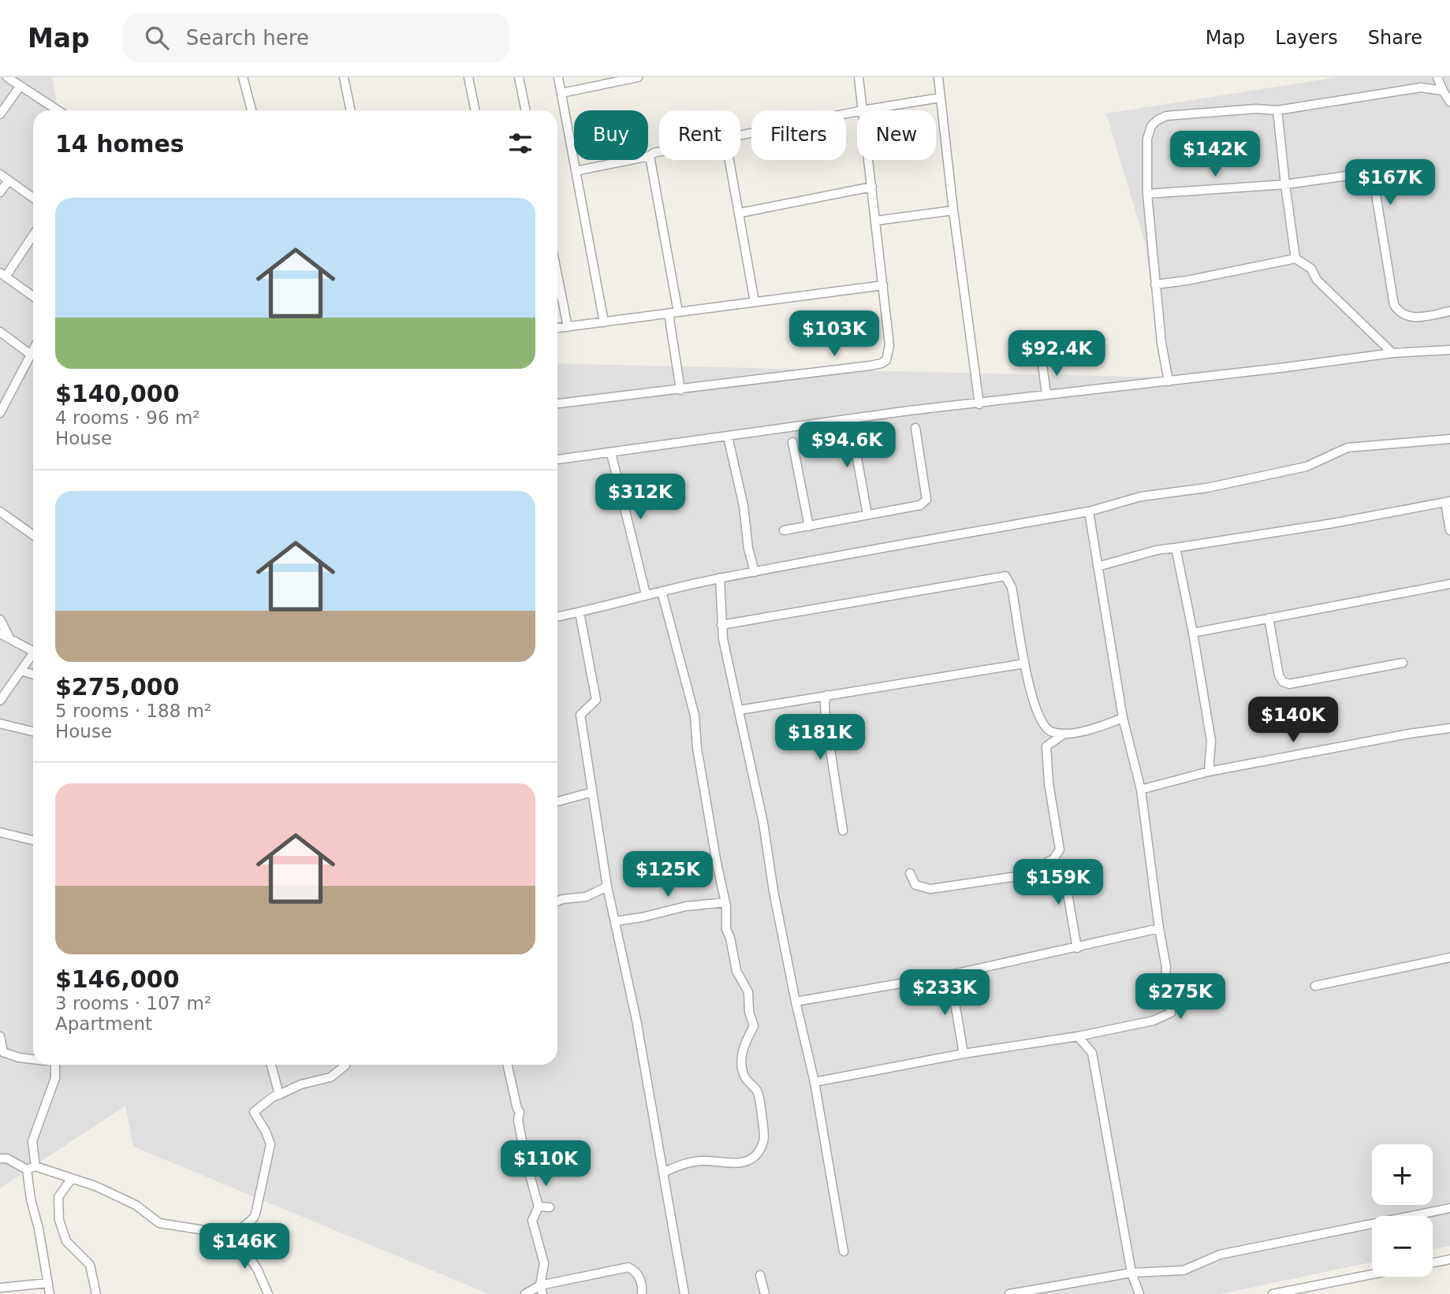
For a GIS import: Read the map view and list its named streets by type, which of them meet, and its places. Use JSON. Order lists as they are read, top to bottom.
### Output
{
  "page": {
    "header": "Map",
    "search": "Search here",
    "nav": ["Map", "Layers", "Share"],
    "chip": [
      "Buy",
      "Rent",
      "Filters",
      "New"
    ],
    "heading": "14 homes",
    "price": [
      "$142K",
      "$167K",
      "$103K",
      "$92.4K",
      "$94.6K",
      "$312K",
      "$140K",
      "$181K",
      "$125K",
      "$159K",
      "$233K",
      "$275K",
      "$110K",
      "$146K"
    ],
    "list": [
      {
        "name": "$140,000",
        "note": "4 rooms · 96 m² · House"
      },
      {
        "name": "$275,000",
        "note": "5 rooms · 188 m² · House"
      },
      {
        "name": "$146,000",
        "note": "3 rooms · 107 m² · Apartment"
      }
    ],
    "map_buttons": ["+", "−"]
  }
}
